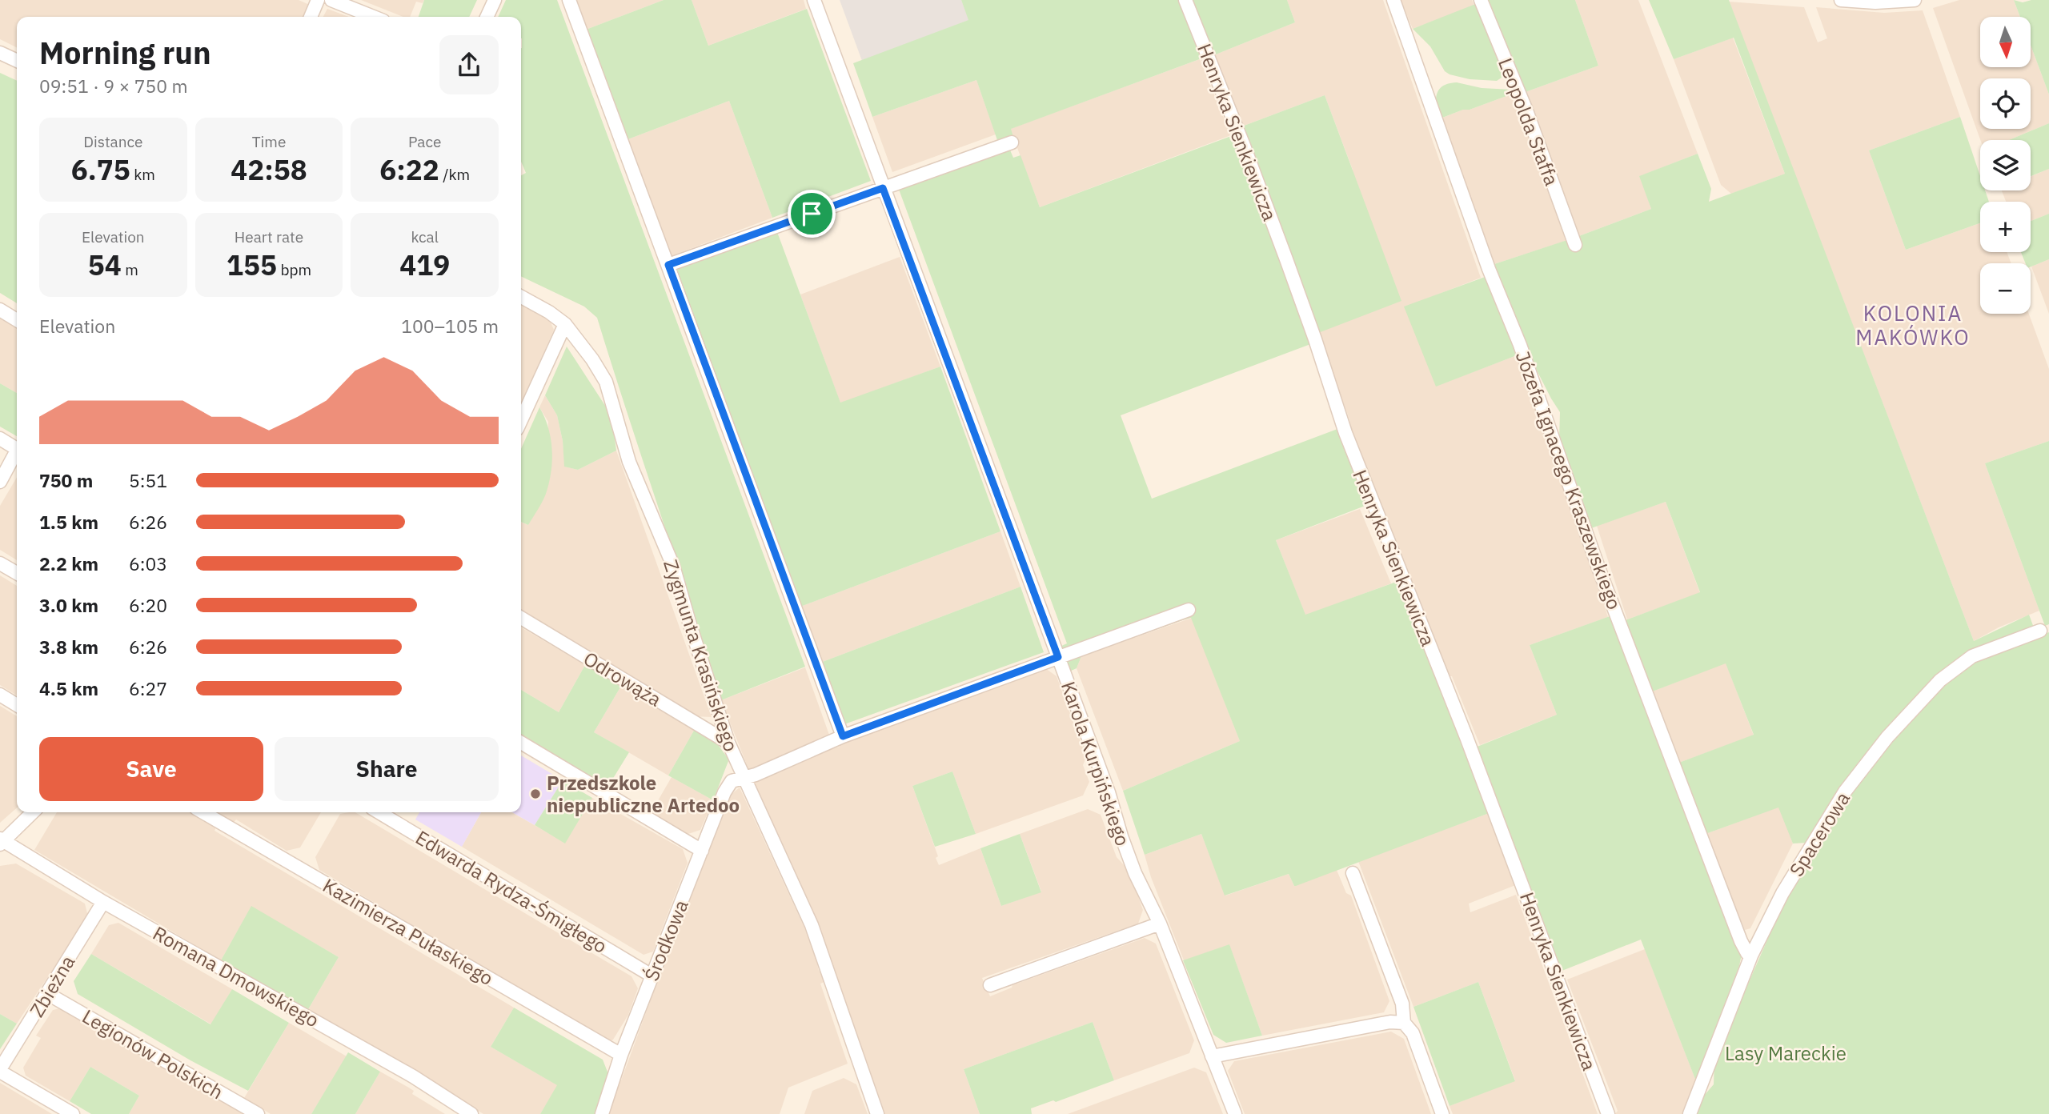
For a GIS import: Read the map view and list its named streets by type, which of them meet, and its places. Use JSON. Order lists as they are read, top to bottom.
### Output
{
  "streets": {
    "street": [
      "Leopolda Staffa",
      "Henryka Sienkiewicza",
      "Józefa Ignacego Kraszewskiego",
      "Zygmunta Krasińskiego",
      "Odrowąża",
      "Karola Kurpińskiego",
      "Spacerowa",
      "Edwarda Rydza-Śmigłego",
      "Kazimierza Pułaskiego",
      "Środkowa",
      "Romana Dmowskiego",
      "Zbieżna",
      "Legionów Polskich"
    ]
  },
  "crossings": [
    ["Józefa Ignacego Kraszewskiego", "Spacerowa"],
    ["Zygmunta Krasińskiego", "Odrowąża"],
    ["Zygmunta Krasińskiego", "Środkowa"],
    ["Edwarda Rydza-Śmigłego", "Środkowa"],
    ["Kazimierza Pułaskiego", "Środkowa"],
    ["Romana Dmowskiego", "Zbieżna"],
    ["Zbieżna", "Legionów Polskich"]
  ],
  "districts": ["KOLONIA MAKÓWKO"],
  "parks": ["Lasy Mareckie"],
  "places": ["Przedszkole niepubliczne Artedoo"],
  "north": "bottom",
  "page": {
    "map_buttons": ["+", "−"],
    "heading": ["Morning run", "09:51 · 9 × 750 m"],
    "stats": [
      ["Distance", "6.75 km"],
      ["Time", "42:58"],
      ["Pace", "6:22 /km"],
      ["Elevation", "54 m"],
      ["Heart rate", "155 bpm"],
      ["kcal", "419"]
    ],
    "chart": ["Elevation", "100–105 m"],
    "list": [
      {
        "name": "750 m",
        "note": "5:51"
      },
      {
        "name": "1.5 km",
        "note": "6:26"
      },
      {
        "name": "2.2 km",
        "note": "6:03"
      },
      {
        "name": "3.0 km",
        "note": "6:20"
      },
      {
        "name": "3.8 km",
        "note": "6:26"
      },
      {
        "name": "4.5 km",
        "note": "6:27"
      }
    ],
    "buttons": ["Save", "Share"]
  }
}
